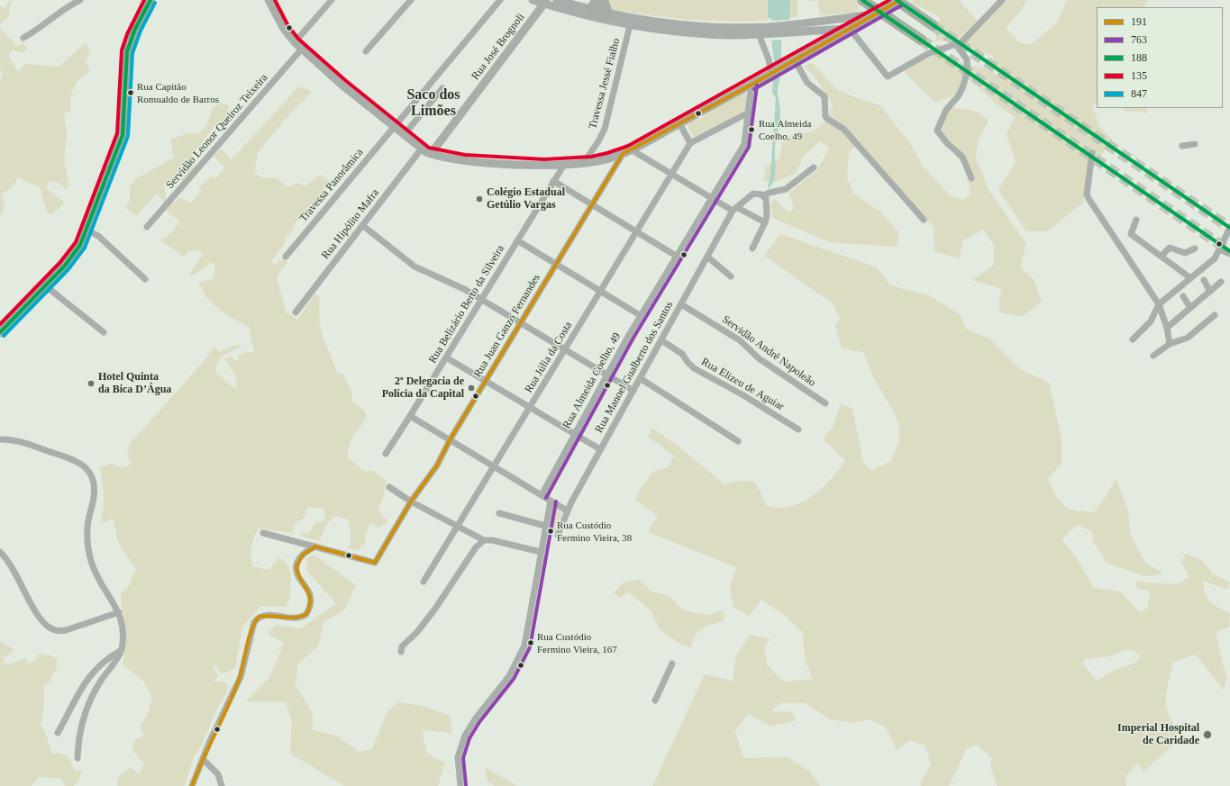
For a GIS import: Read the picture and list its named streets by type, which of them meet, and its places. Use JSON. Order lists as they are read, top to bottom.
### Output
{
  "streets": {
    "main road": ["Rua José Brognoli"],
    "street": [
      "Travessa Jessé Fialho",
      "Servidão Leonor Queiroz Teixeira",
      "Travessa Panorâmica",
      "Rua Hipólito Mafra",
      "Rua Belizário Berto da Silveira",
      "Rua Juan Ganzo Fernandes",
      "Servidão André Napoleão",
      "Rua Júlia da Costa",
      "Rua Manoel Gualberto dos Santos",
      "Rua Almeida Coelho, 49",
      "Rua Elizeu de Aguiar"
    ]
  },
  "crossings": [
    ["Servidão André Napoleão", "Rua Manoel Gualberto dos Santos"],
    ["Rua Manoel Gualberto dos Santos", "Rua Elizeu de Aguiar"]
  ],
  "districts": ["Saco dos Limões"],
  "places": [
    "Rua Capitão Romualdo de Barros",
    "Rua Almeida Coelho, 49",
    "Colégio Estadual Getúlio Vargas",
    "Hotel Quinta da Bica D’Água",
    "2ª Delegacia de Polícia da Capital",
    "Rua Custódio Fermino Vieira, 38",
    "Rua Custódio Fermino Vieira, 167",
    "Imperial Hospital de Caridade"
  ],
  "lines": [
    "transit line 191",
    "transit line 188",
    "transit line 135",
    "transit line 847",
    "transit line 763"
  ],
  "legend": [
    "191",
    "763",
    "188",
    "135",
    "847"
  ]
}
